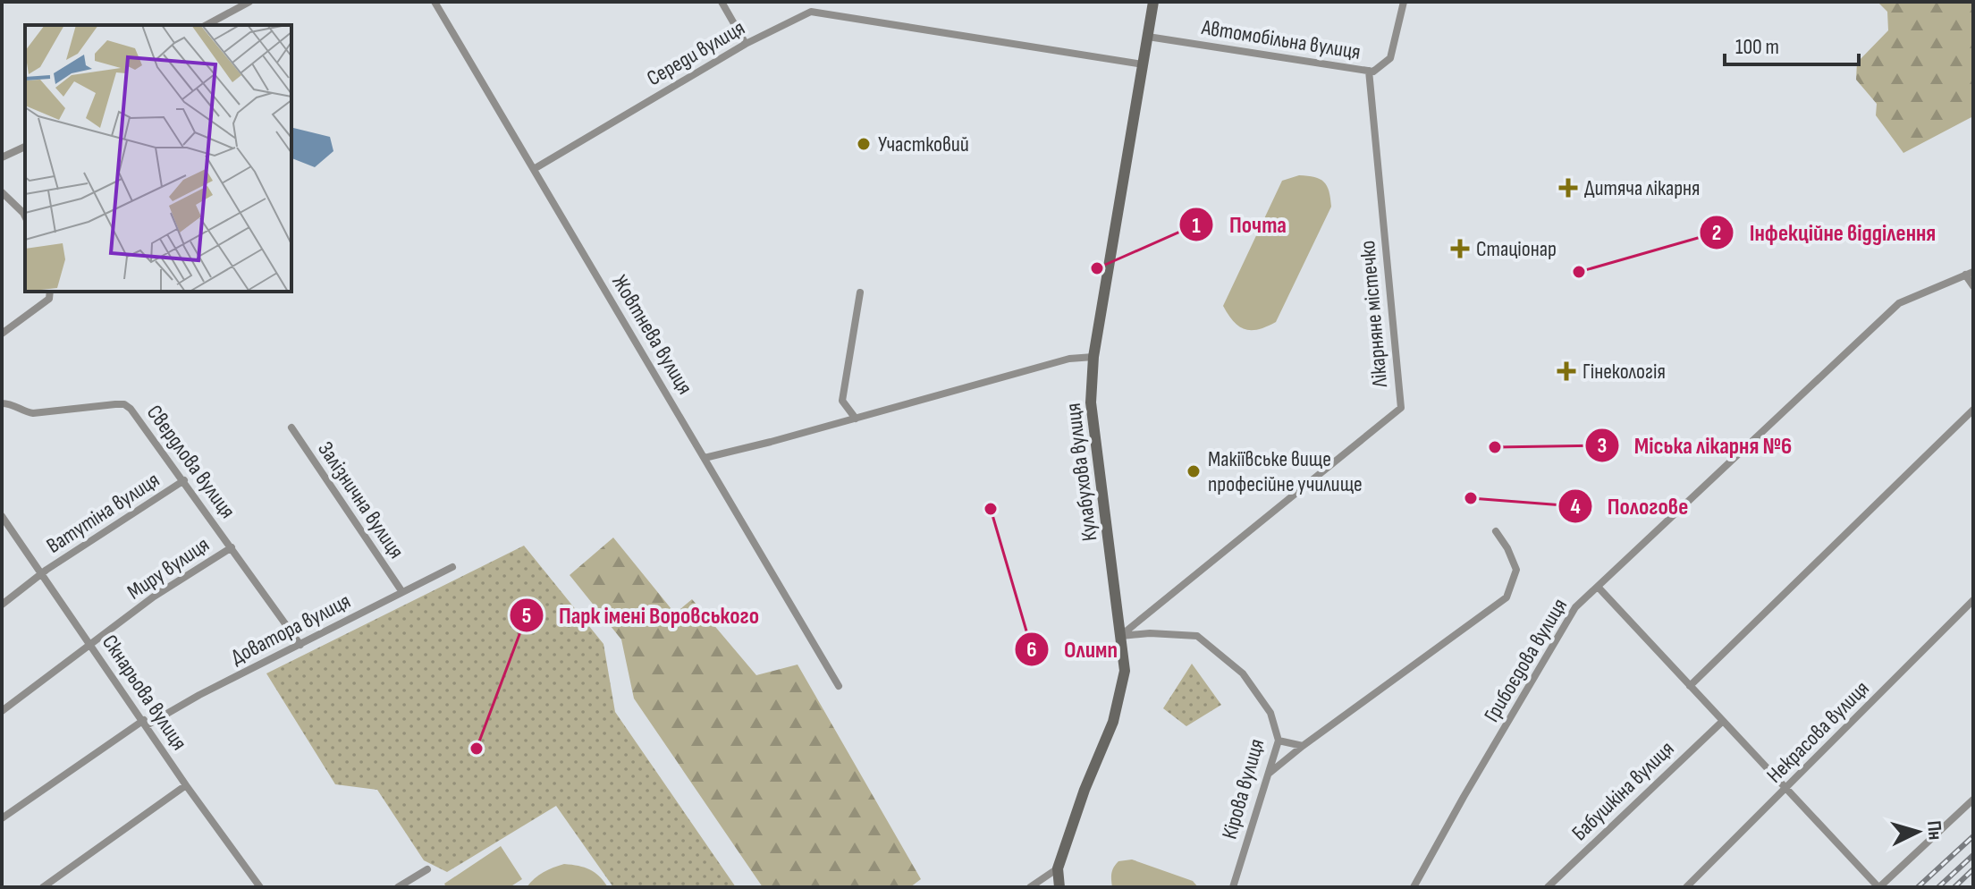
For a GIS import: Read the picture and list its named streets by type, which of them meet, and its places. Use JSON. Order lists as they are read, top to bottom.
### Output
{
  "streets": {
    "street": [
      "Автомобільна вулиця",
      "Середи вулиця",
      "Лікарняне містечко",
      "Жовтнева вулиця",
      "Свердлова вулиця",
      "Кулабухова вулиця",
      "Залізнична вулиця",
      "Ватутіна вулиця",
      "Миру вулиця",
      "Доватора вулиця",
      "Грибоєдова вулиця",
      "Скнарьова вулиця",
      "Некрасова вулиця",
      "Кірова вулиця",
      "Бабушкіна вулиця"
    ]
  },
  "crossings": [
    ["Автомобільна вулиця", "Лікарняне містечко"],
    ["Автомобільна вулиця", "Кулабухова вулиця"],
    ["Середи вулиця", "Жовтнева вулиця"],
    ["Середи вулиця", "Кулабухова вулиця"],
    ["Лікарняне містечко", "Кулабухова вулиця"],
    ["Лікарняне містечко", "Кірова вулиця"],
    ["Свердлова вулиця", "Ватутіна вулиця"],
    ["Свердлова вулиця", "Миру вулиця"],
    ["Свердлова вулиця", "Доватора вулиця"],
    ["Кулабухова вулиця", "Кірова вулиця"],
    ["Залізнична вулиця", "Доватора вулиця"],
    ["Ватутіна вулиця", "Скнарьова вулиця"],
    ["Миру вулиця", "Скнарьова вулиця"],
    ["Доватора вулиця", "Скнарьова вулиця"]
  ],
  "places": {
    "other": [
      "Участковий",
      "Почта",
      "Інфекційне відділення",
      "Міська лікарня №6",
      "Макіївське вище професійне училище",
      "Пологове",
      "Олимп",
      "Парк імені Воровського"
    ],
    "health": ["Дитяча лікарня", "Стаціонар", "Гінекологія"]
  },
  "scale_bar": "100 m",
  "north": "right"
}
